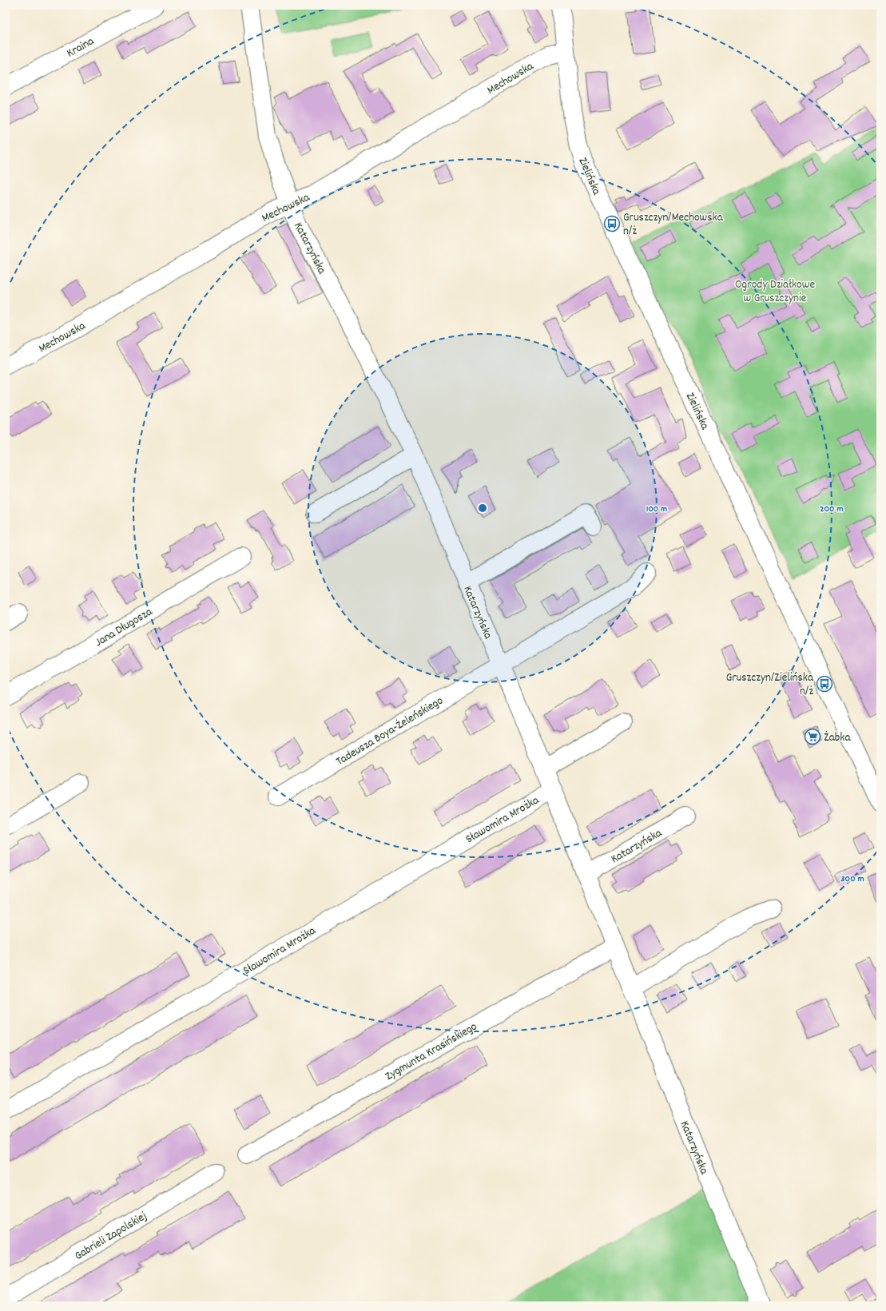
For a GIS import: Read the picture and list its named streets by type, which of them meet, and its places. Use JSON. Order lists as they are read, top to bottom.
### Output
{
  "streets": {
    "street": [
      "Kraina",
      "Mechowska",
      "Zielińska",
      "Katarzyńska",
      "Jana Długosza",
      "Tadeusza Boya-Żeleńskiego",
      "Sławomira Mrożka",
      "Zygmunta Krasińskiego",
      "Gabrieli Zapolskiej"
    ]
  },
  "crossings": [
    ["Mechowska", "Zielińska"],
    ["Mechowska", "Katarzyńska"],
    ["Katarzyńska", "Tadeusza Boya-Żeleńskiego"],
    ["Katarzyńska", "Sławomira Mrożka"],
    ["Katarzyńska", "Zygmunta Krasińskiego"]
  ],
  "parks": ["Ogrody Działkowe w Gruszczynie"],
  "places": {
    "bus stop": ["Gruszczyn/Mechowska n/ż", "Gruszczyn/Zielińska n/ż"],
    "supermarket": ["Żabka"]
  },
  "rings": ["100 m", "200 m", "300 m"]
}
